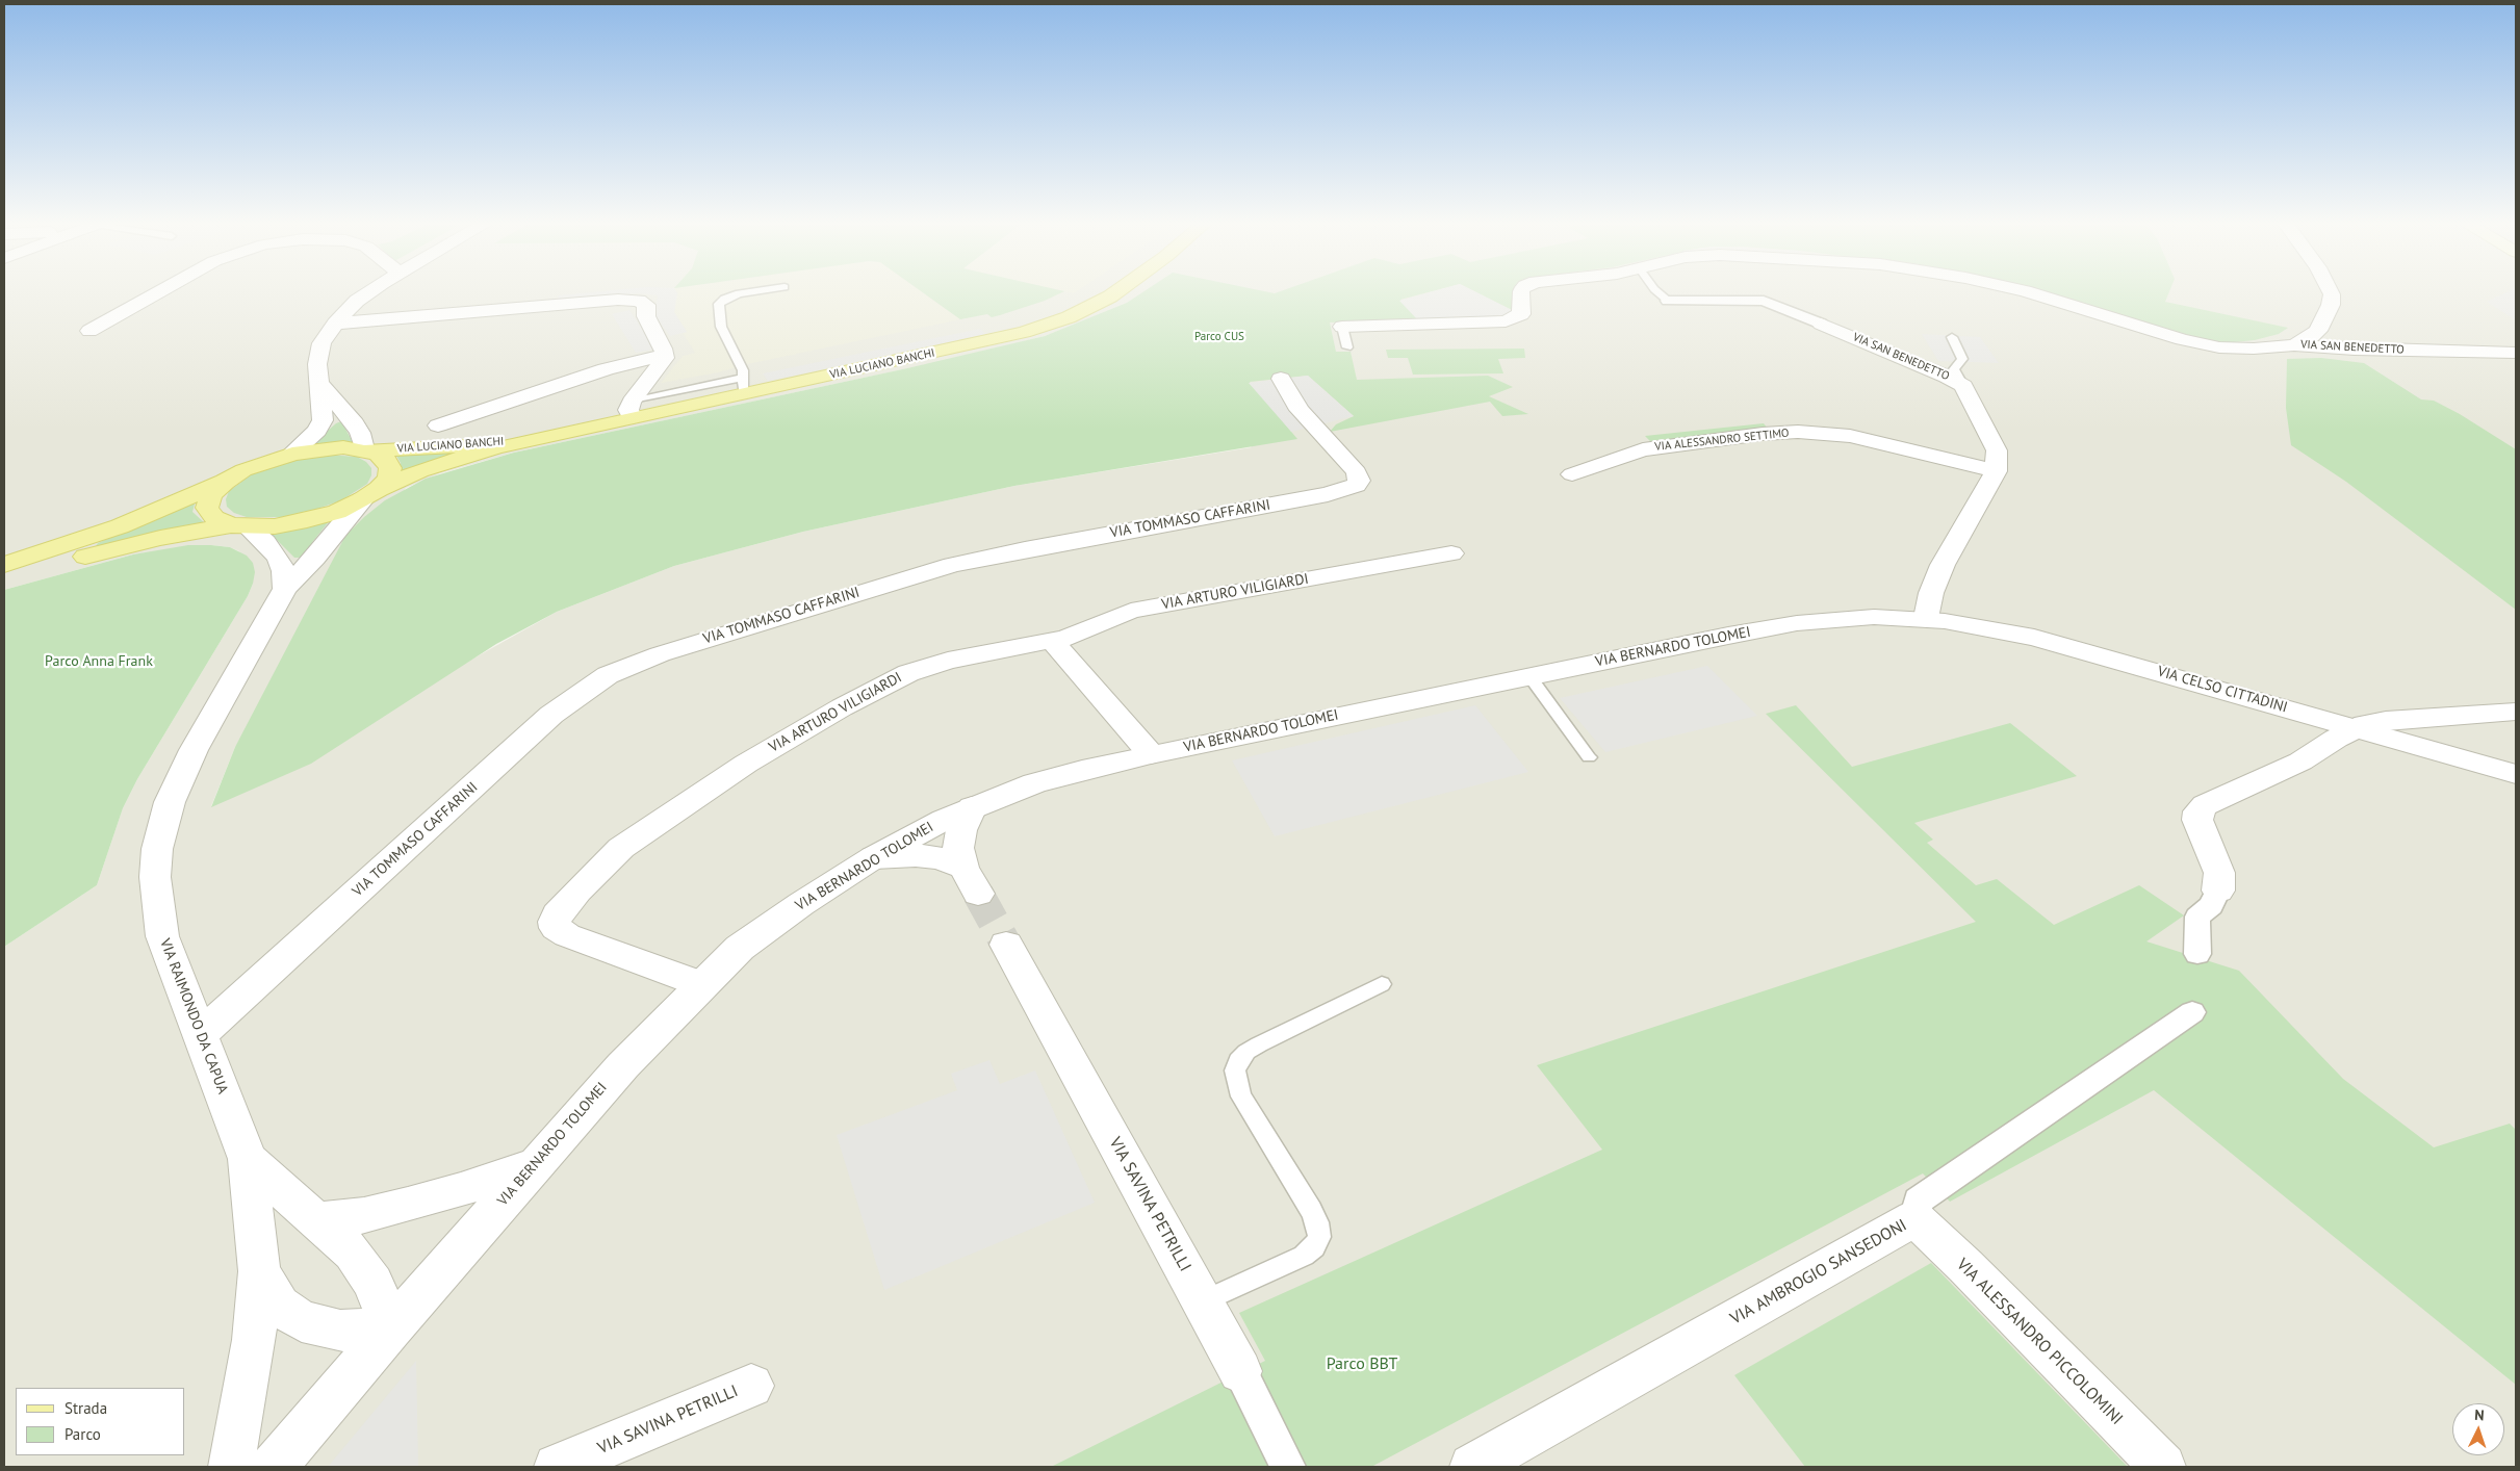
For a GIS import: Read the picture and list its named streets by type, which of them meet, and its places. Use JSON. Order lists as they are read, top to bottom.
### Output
{
  "streets": {
    "main road": ["VIA LUCIANO BANCHI"],
    "street": [
      "VIA SAN BENEDETTO",
      "VIA ALESSANDRO SETTIMO",
      "VIA TOMMASO CAFFARINI",
      "VIA ARTURO VILIGIARDI",
      "VIA BERNARDO TOLOMEI",
      "VIA CELSO CITTADINI",
      "VIA RAIMONDO DA CAPUA",
      "VIA SAVINA PETRILLI",
      "VIA AMBROGIO SANSEDONI",
      "VIA ALESSANDRO PICCOLOMINI"
    ]
  },
  "crossings": [
    ["VIA SAN BENEDETTO", "VIA ALESSANDRO SETTIMO"],
    ["VIA LUCIANO BANCHI", "VIA RAIMONDO DA CAPUA"],
    ["VIA TOMMASO CAFFARINI", "VIA RAIMONDO DA CAPUA"],
    ["VIA ARTURO VILIGIARDI", "VIA BERNARDO TOLOMEI"],
    ["VIA BERNARDO TOLOMEI", "VIA CELSO CITTADINI"],
    ["VIA BERNARDO TOLOMEI", "VIA RAIMONDO DA CAPUA"],
    ["VIA AMBROGIO SANSEDONI", "VIA ALESSANDRO PICCOLOMINI"]
  ],
  "parks": ["Parco CUS", "Parco Anna Frank", "Parco BBT"],
  "legend": ["Strada", "Parco"],
  "north": "top"
}
